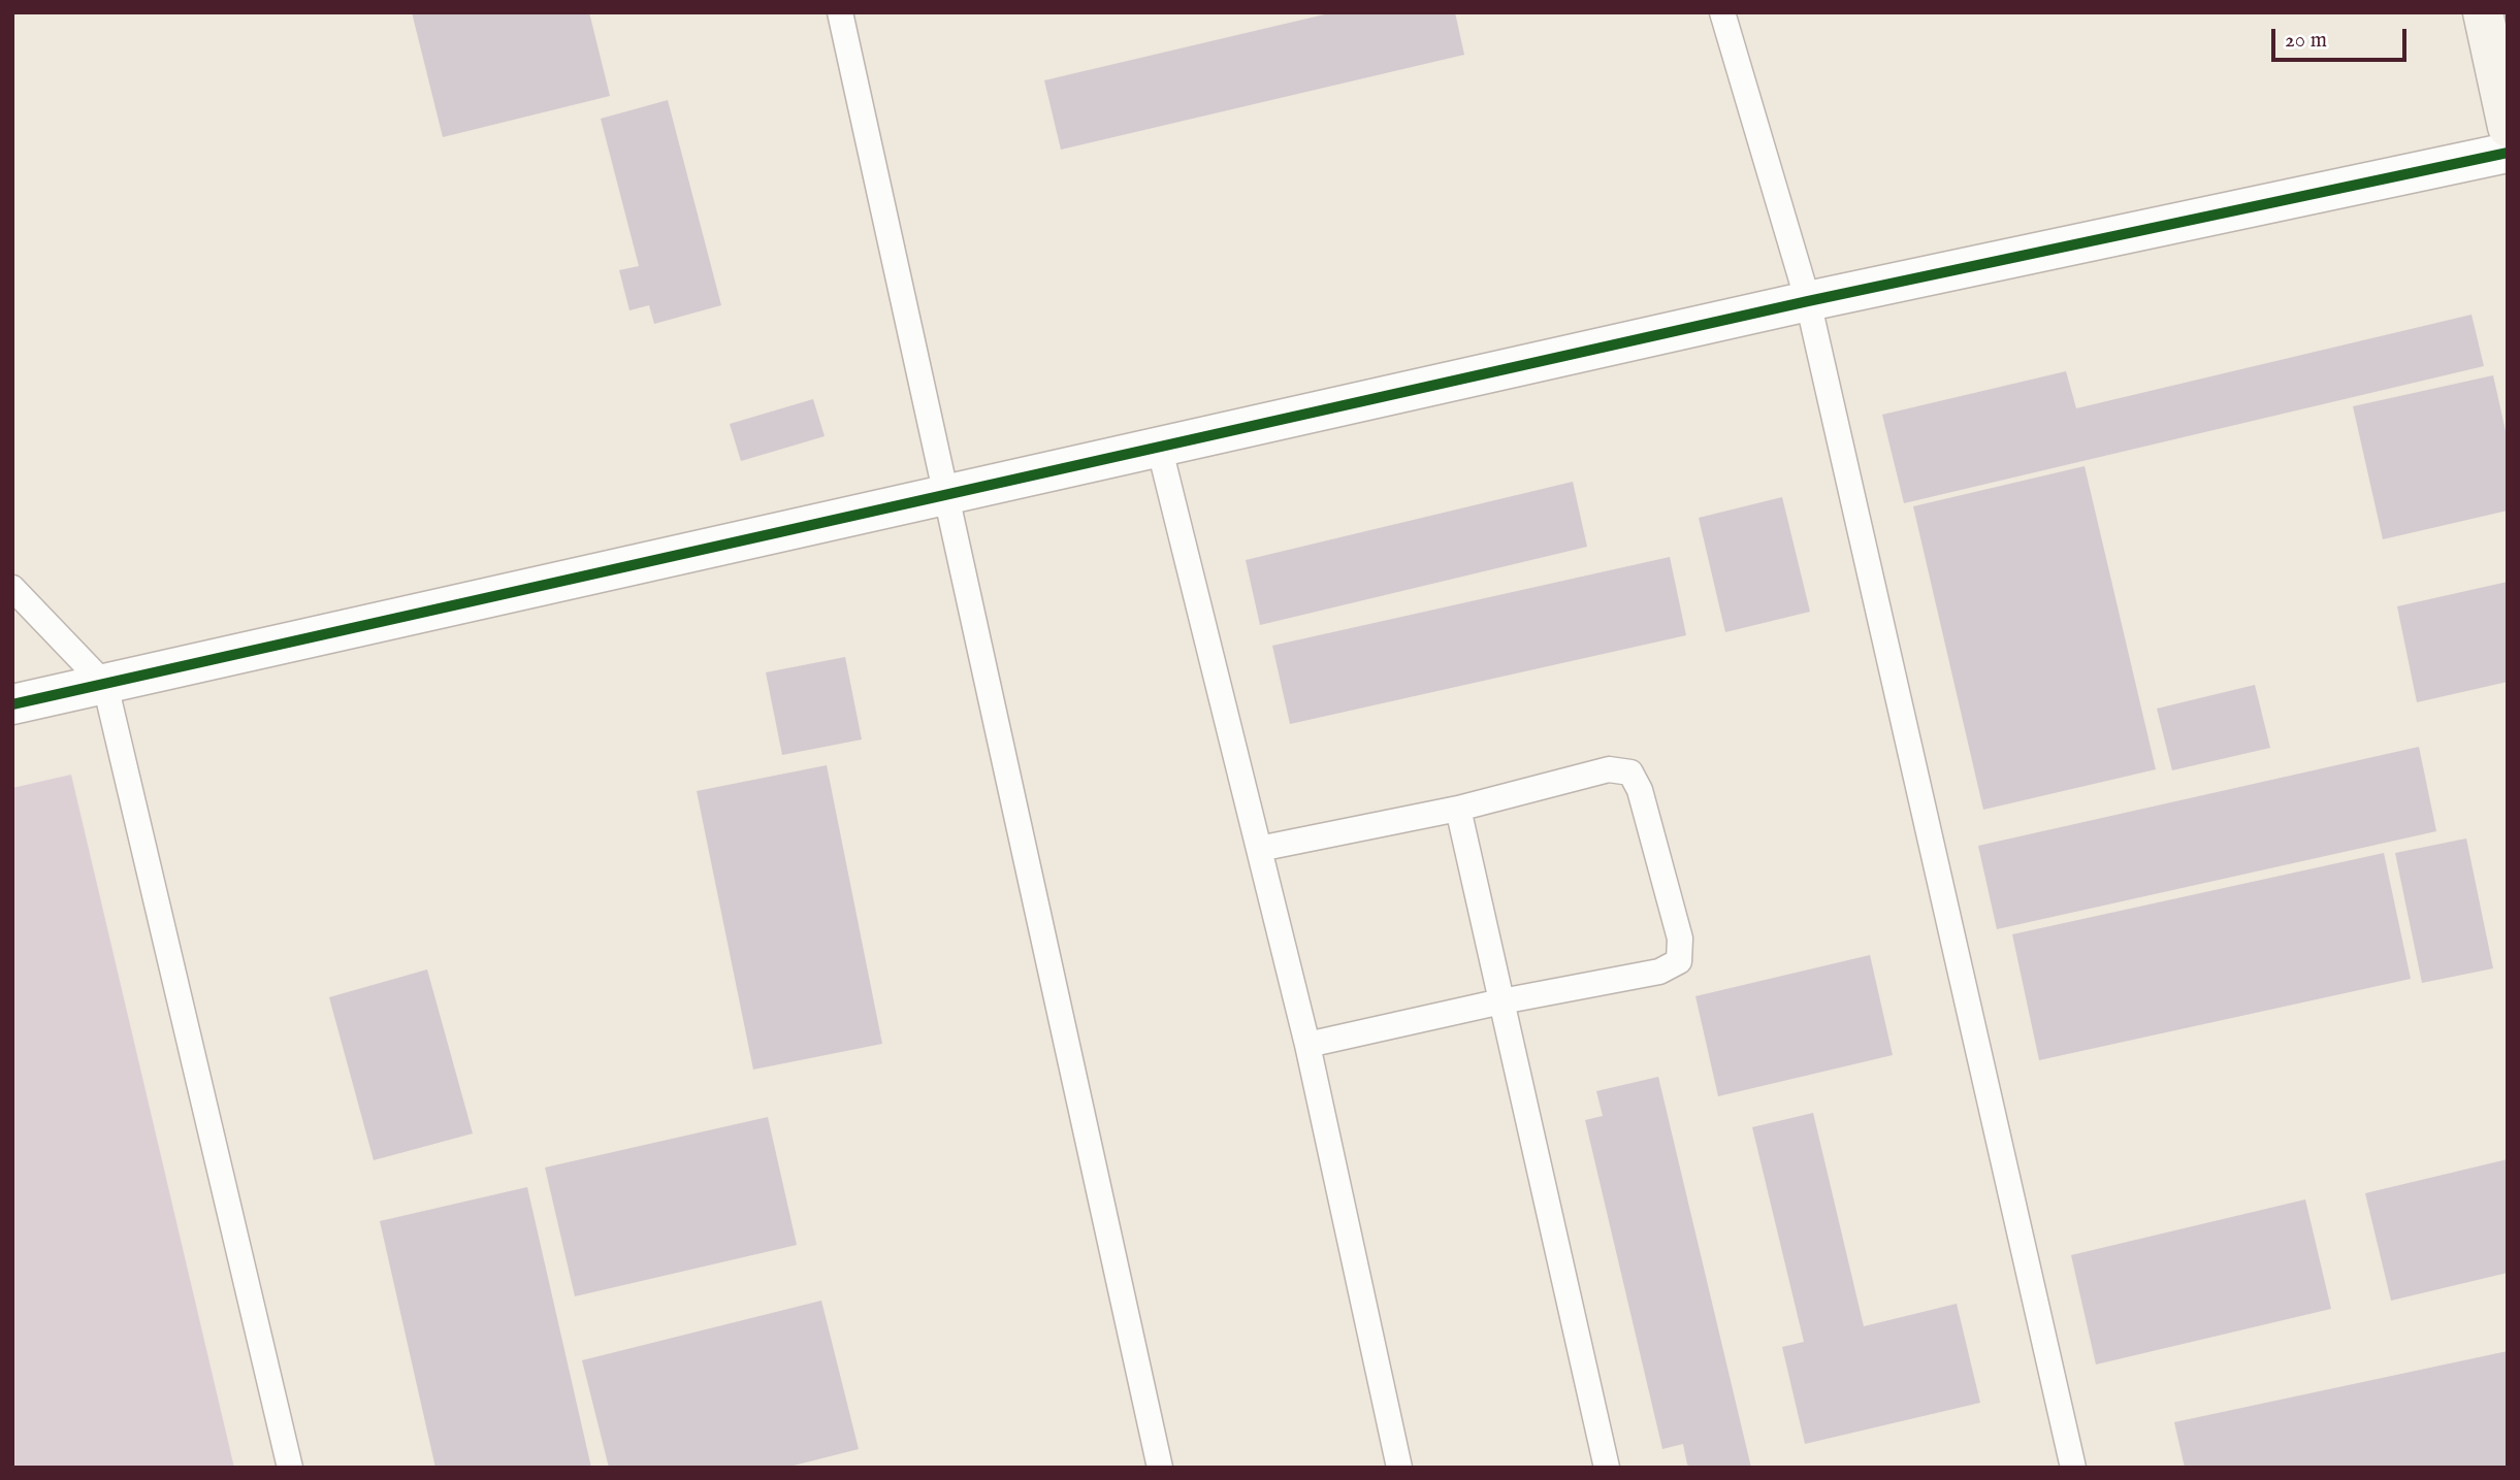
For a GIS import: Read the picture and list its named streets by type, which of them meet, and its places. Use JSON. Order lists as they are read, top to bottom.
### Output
{
  "scale_bar": "20 m"
}
